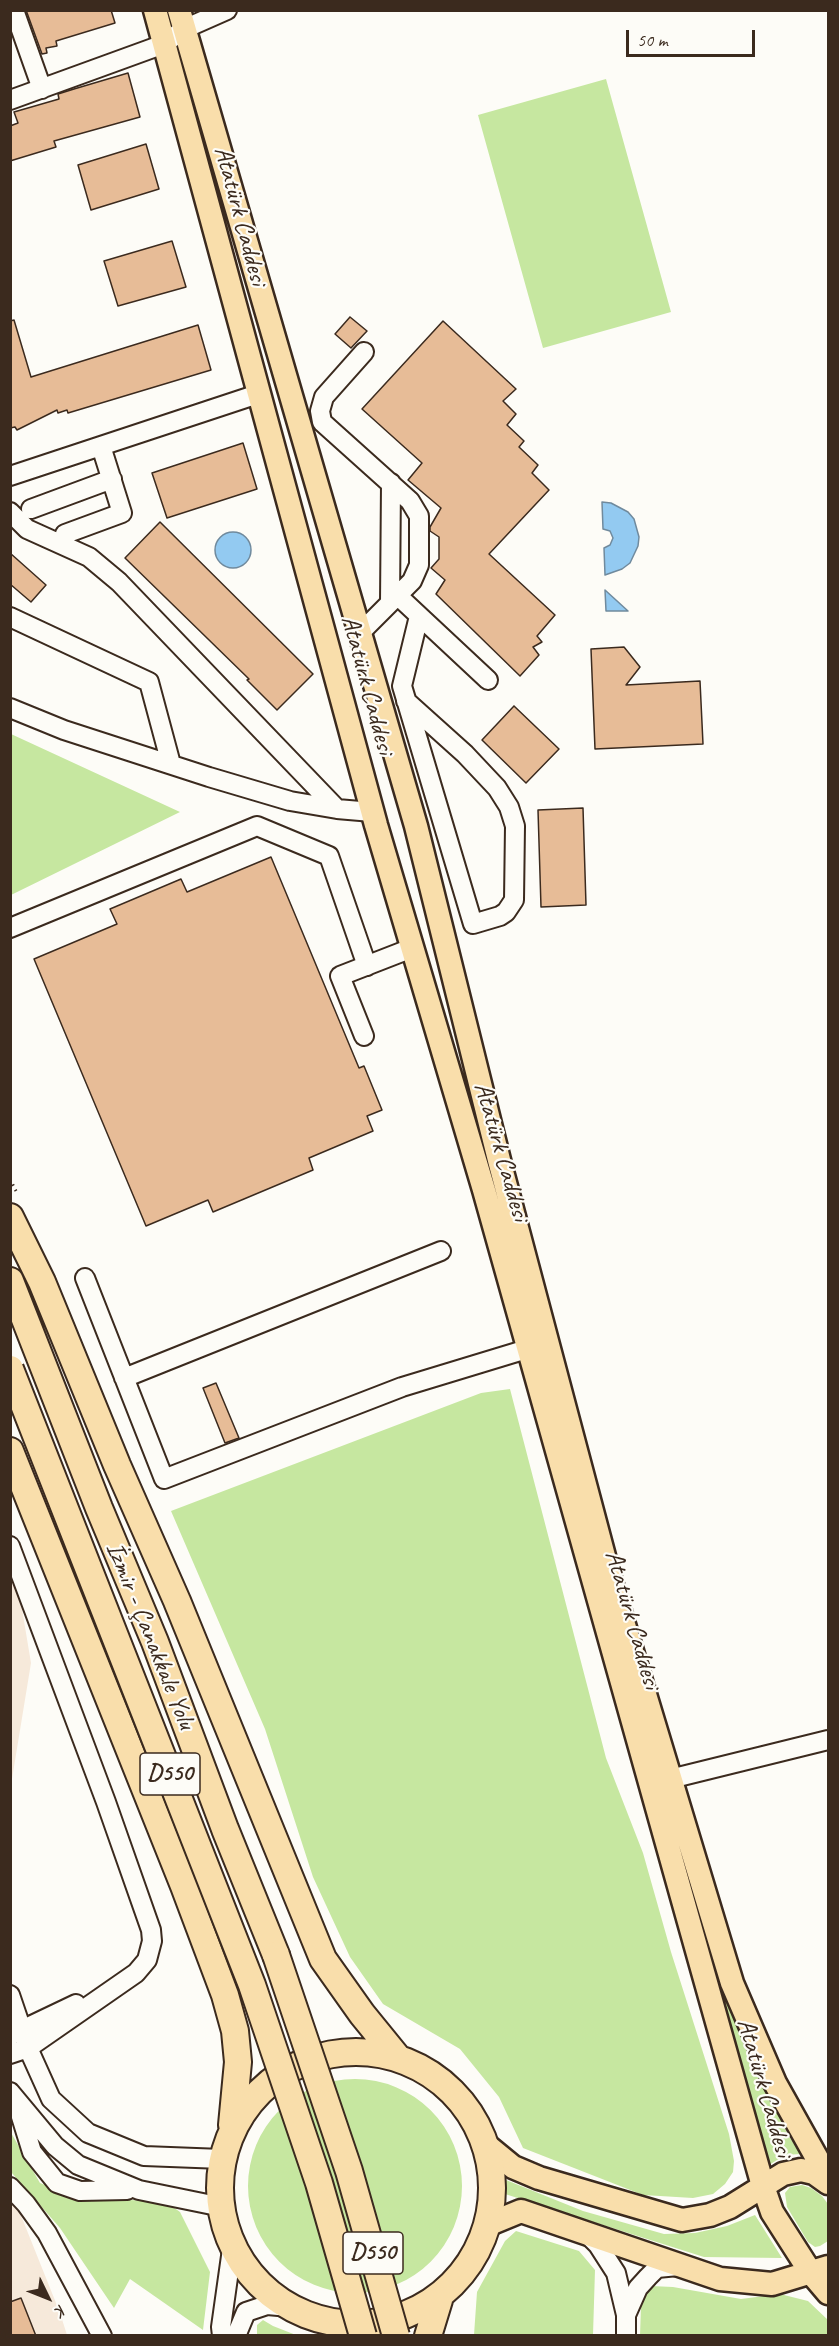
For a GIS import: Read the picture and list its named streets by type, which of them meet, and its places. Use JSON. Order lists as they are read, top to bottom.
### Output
{
  "streets": {
    "highway": ["İzmir - Çanakkale Yolu", "D550"],
    "main road": ["Atatürk Caddesi"]
  },
  "scale_bar": "50 m",
  "north": "bottom right"
}
